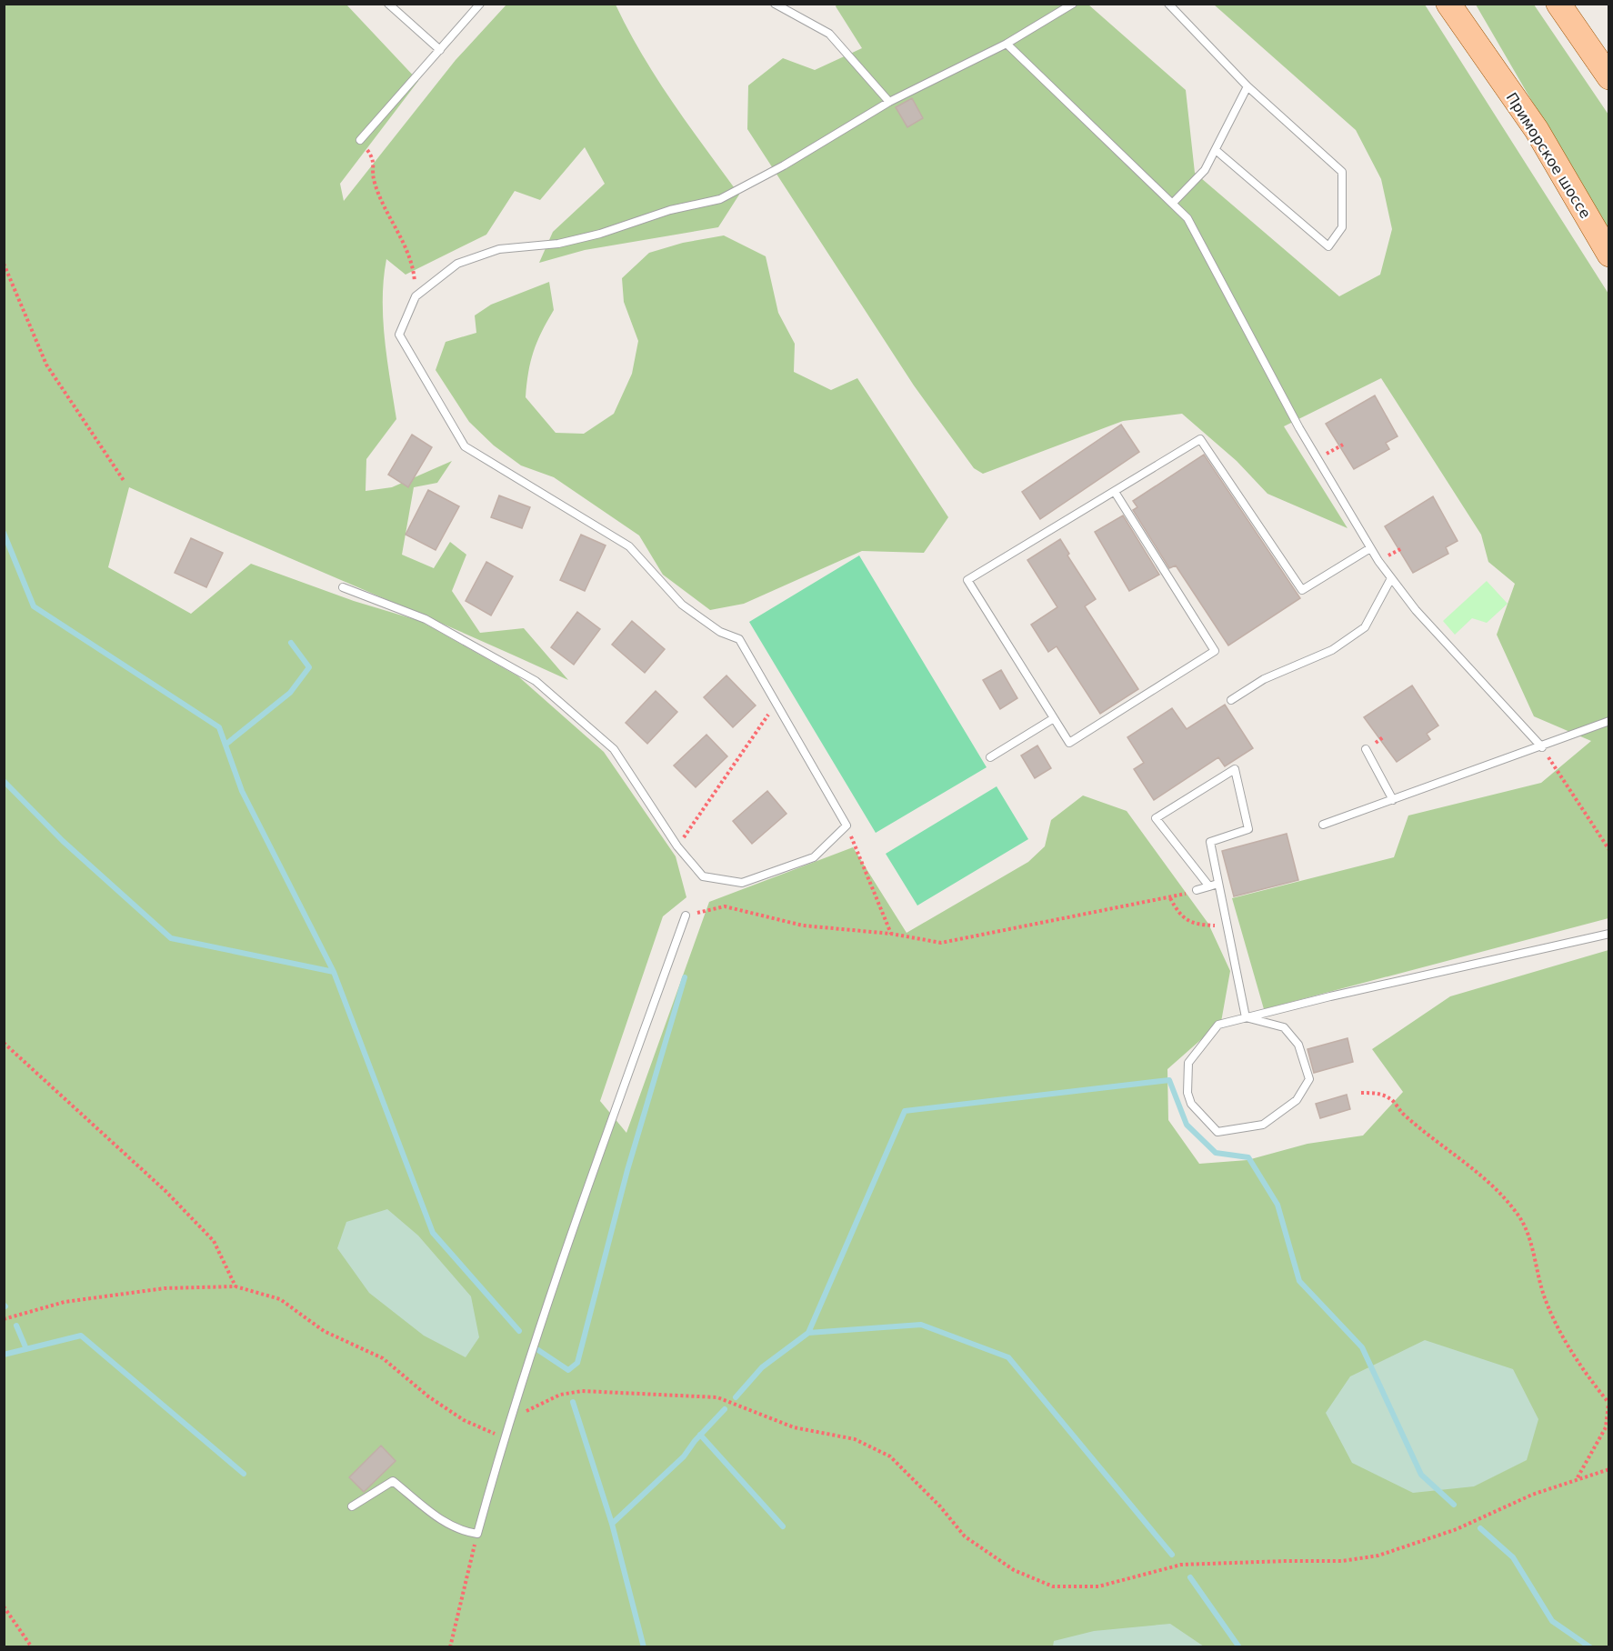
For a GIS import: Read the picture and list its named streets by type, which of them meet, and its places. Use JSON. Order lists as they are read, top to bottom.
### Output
{
  "streets": {
    "main road": ["Приморское шоссе"]
  }
}
